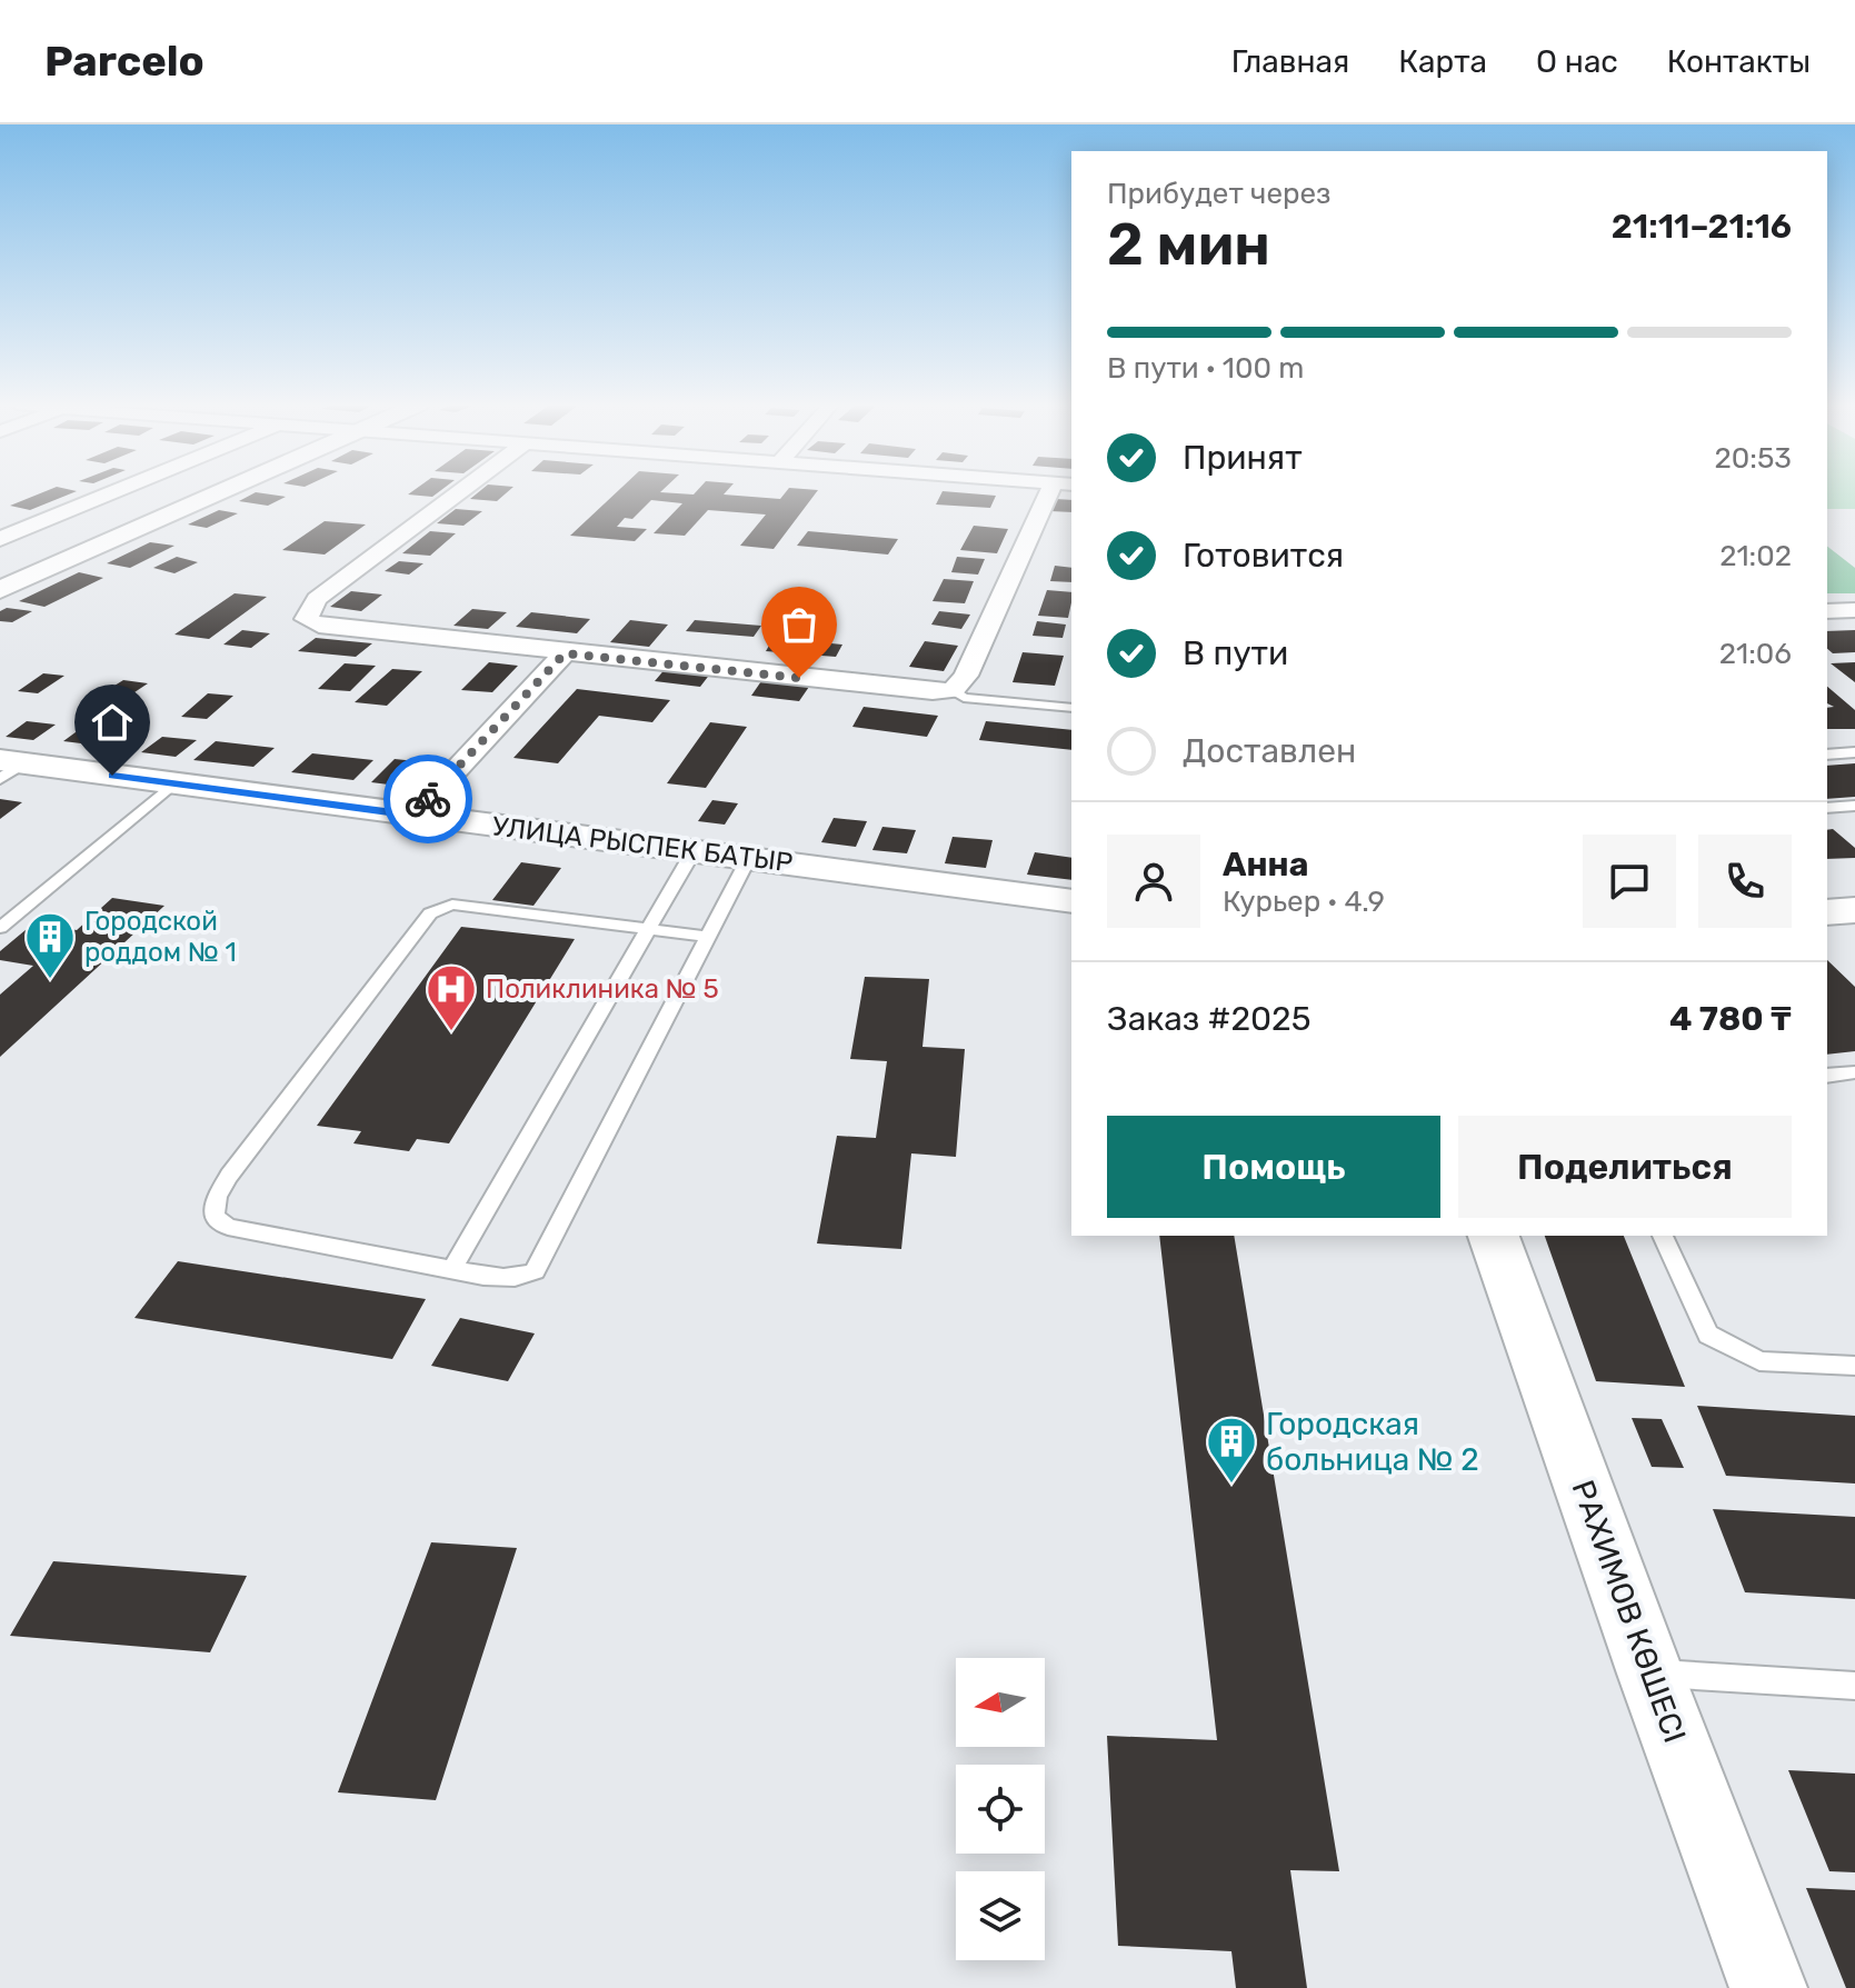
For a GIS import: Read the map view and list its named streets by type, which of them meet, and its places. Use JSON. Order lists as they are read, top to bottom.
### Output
{
  "streets": {
    "street": ["УЛИЦА РЫСПЕК БАТЫР", "РАХИМОВ КӨШЕСІ"]
  },
  "places": {
    "building": ["Городской роддом № 1", "Городская больница № 2"],
    "hospital": ["Поликлиника № 5"]
  },
  "north": "left",
  "page": {
    "header": "Parcelo",
    "nav": [
      "Главная",
      "Карта",
      "О нас",
      "Контакты"
    ],
    "heading": ["2 мин", "Прибудет через", "21:11–21:16"],
    "panel": [
      "Анна",
      "Курьер · 4.9",
      "Заказ #2025",
      "4 780 ₸"
    ],
    "bar": "В пути · 100 m",
    "list": [
      ["Принят", "20:53"],
      ["Готовится", "21:02"],
      ["В пути", "21:06"],
      "Доставлен"
    ],
    "buttons": ["Помощь", "Поделиться"]
  }
}
